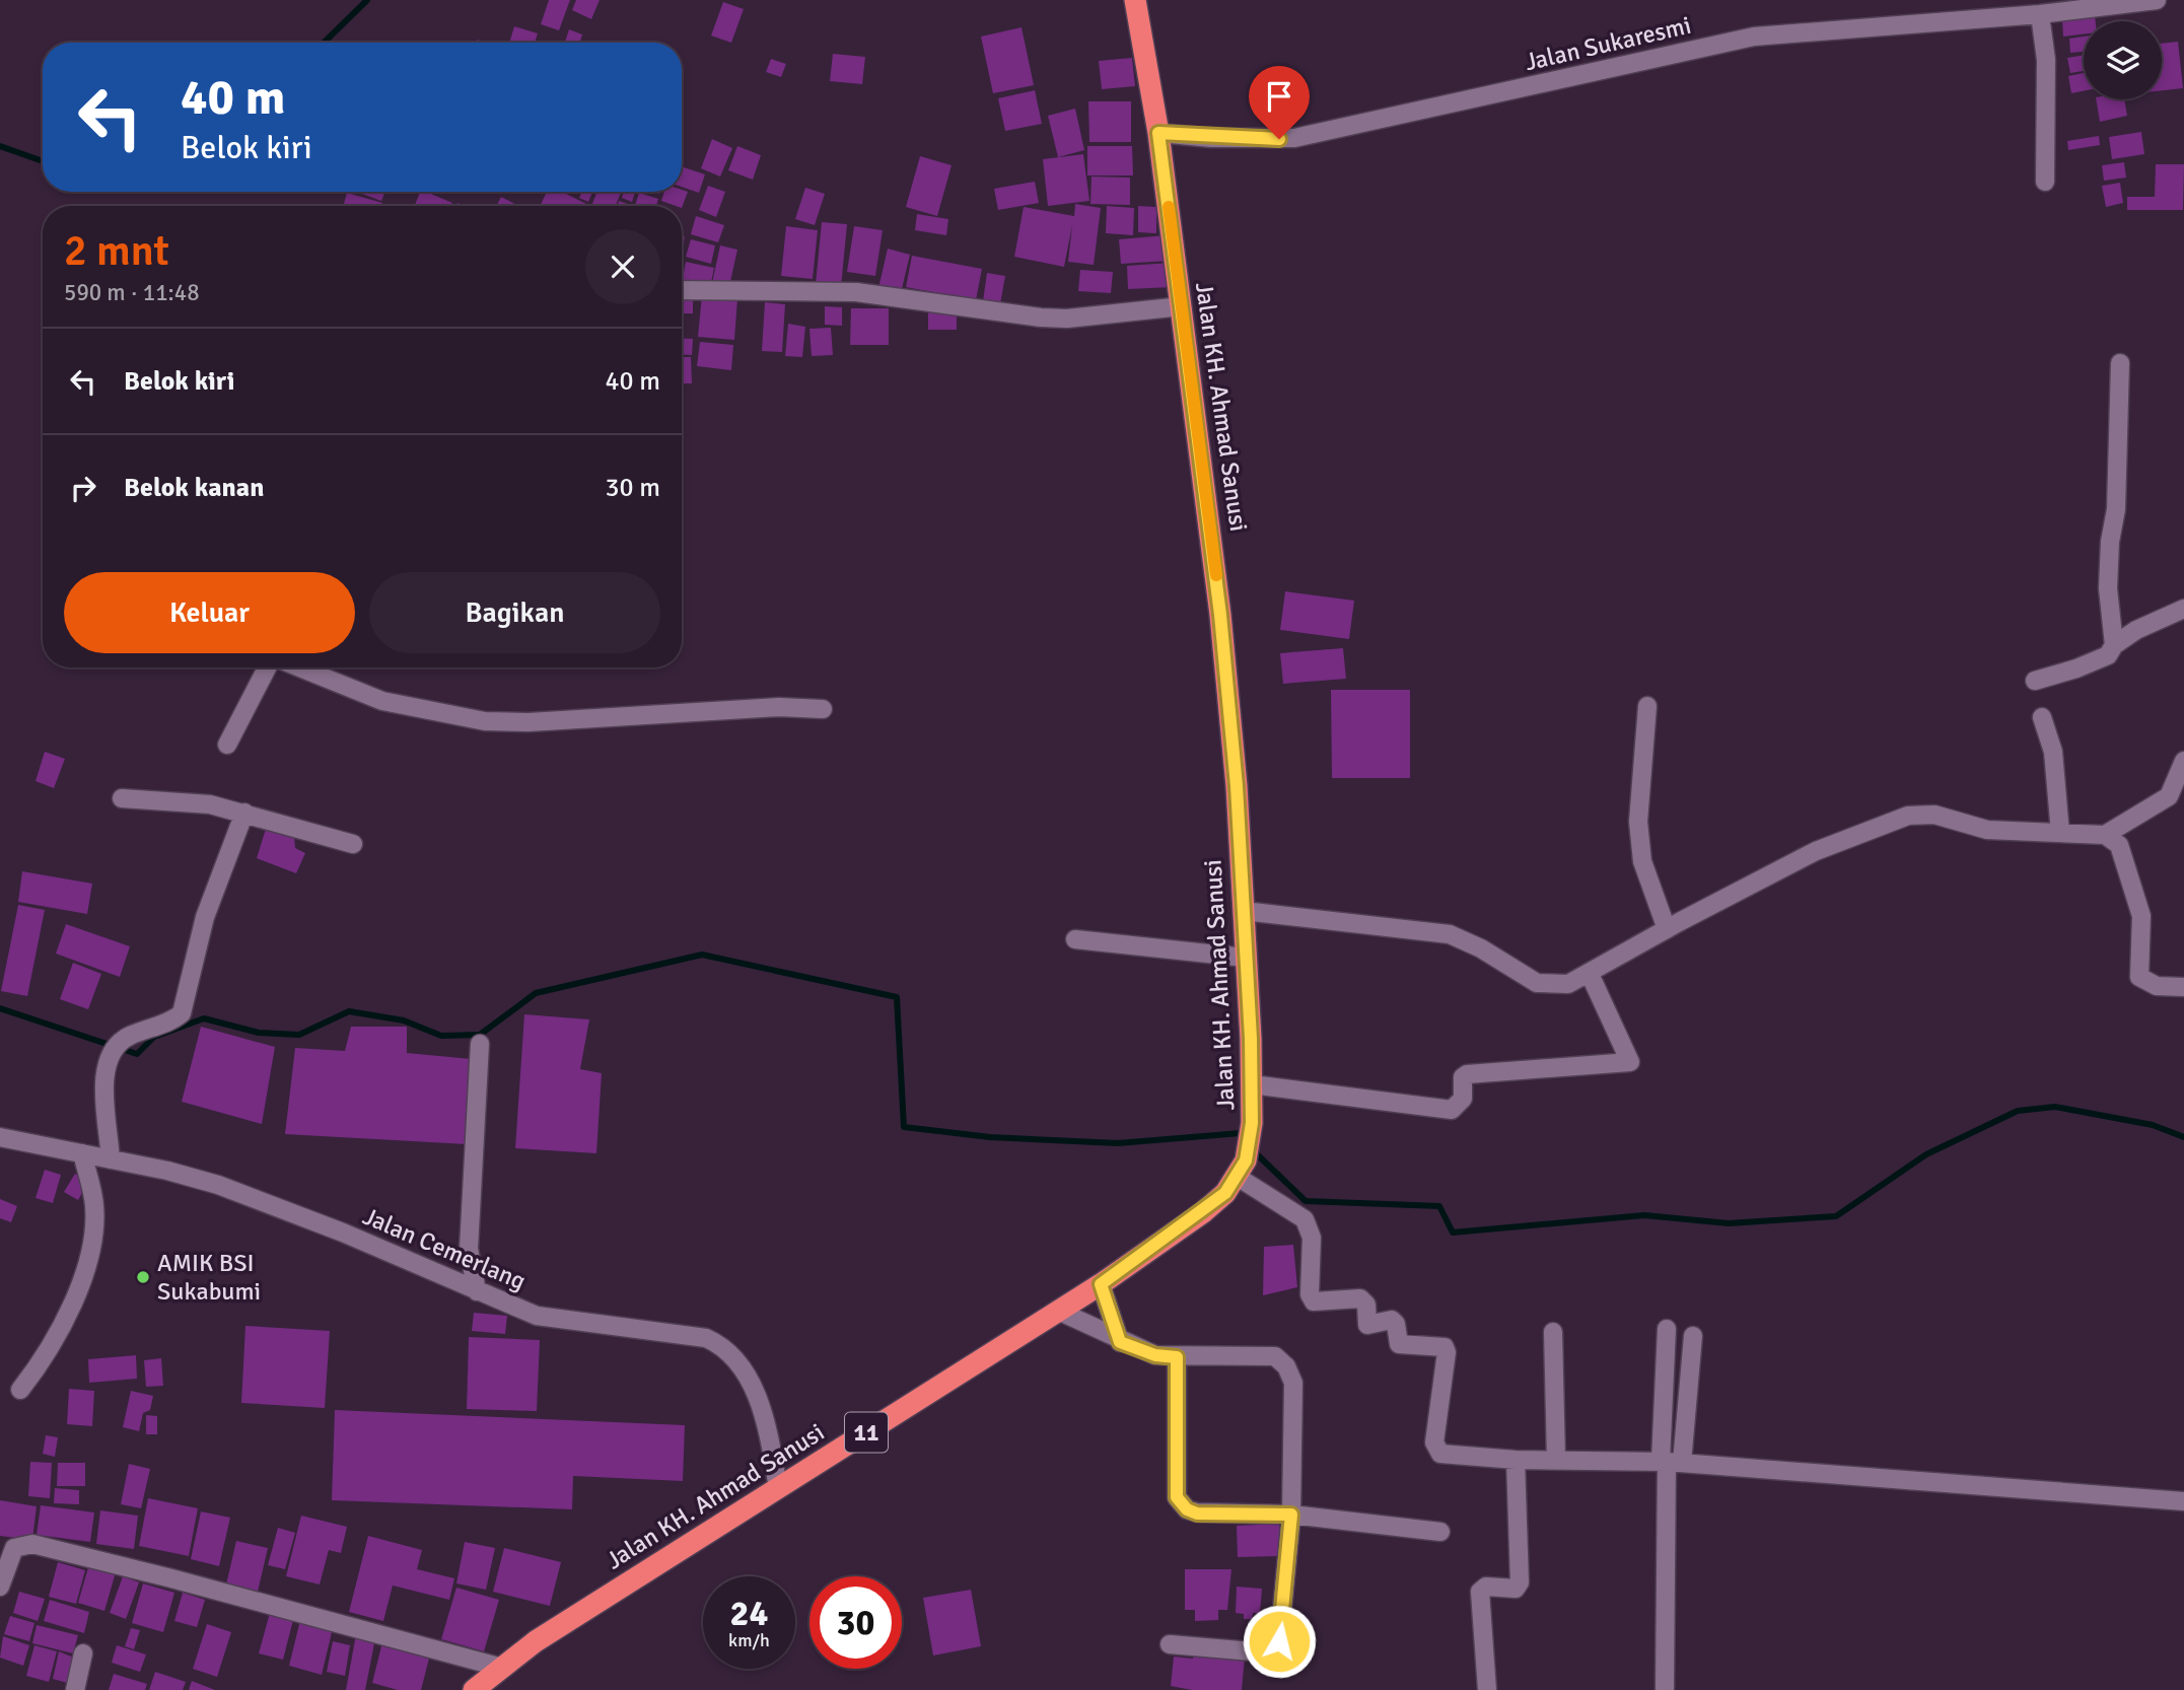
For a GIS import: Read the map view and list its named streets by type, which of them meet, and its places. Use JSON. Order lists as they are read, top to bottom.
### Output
{
  "streets": {
    "highway": ["Jalan KH. Ahmad Sanusi", "11"],
    "street": ["Jalan Sukaresmi", "Jalan Cemerlang"]
  },
  "crossings": [
    ["Jalan Sukaresmi", "Jalan KH. Ahmad Sanusi"],
    ["Jalan KH. Ahmad Sanusi", "Jalan Cemerlang"]
  ],
  "places": ["AMIK BSI Sukabumi"],
  "page": {
    "turn": ["40 m", "Belok kiri"],
    "heading": ["2 mnt", "590 m · 11:48"],
    "list": [
      {
        "name": "Belok kiri",
        "value": "40 m"
      },
      {
        "name": "Belok kanan",
        "value": "30 m"
      }
    ],
    "buttons": ["Keluar", "Bagikan"],
    "speed": "24 km/h",
    "limit": "30"
  }
}
